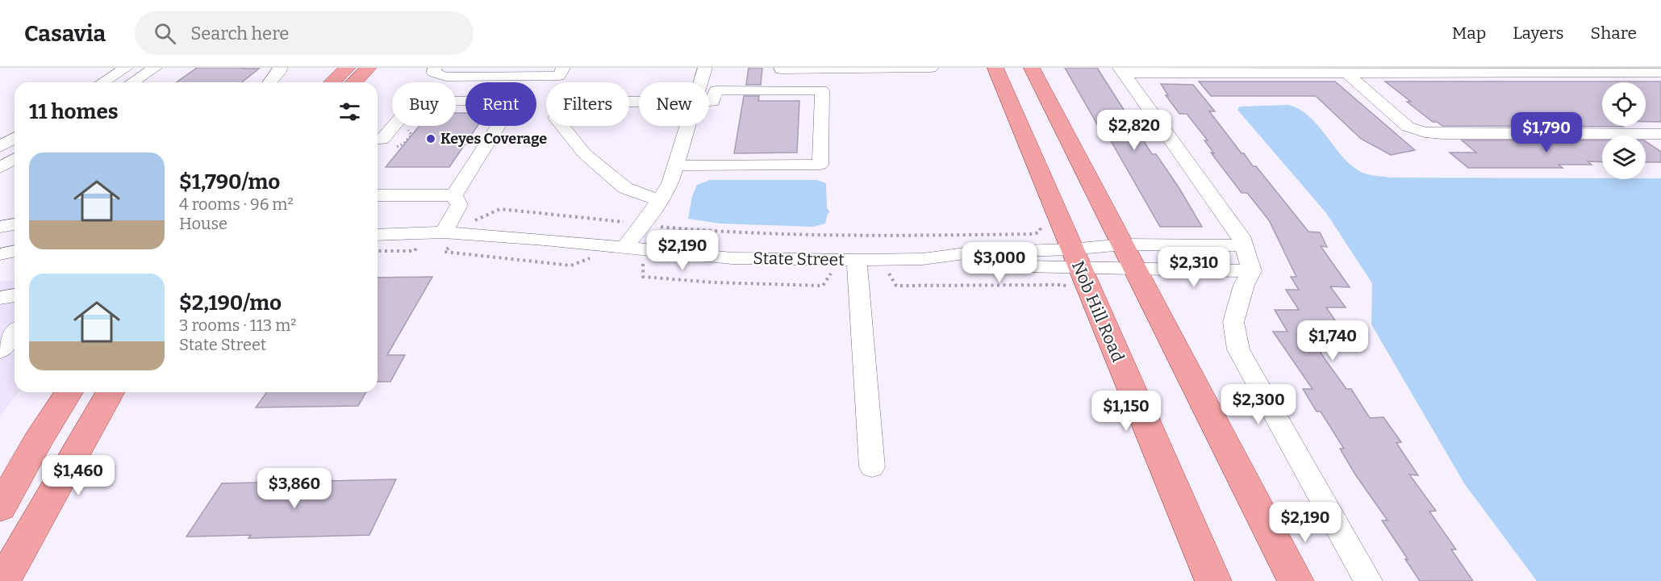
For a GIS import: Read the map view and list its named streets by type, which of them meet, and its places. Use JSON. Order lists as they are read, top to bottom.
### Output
{
  "streets": {
    "main road": ["Nob Hill Road"],
    "street": ["State Street"]
  },
  "crossings": [
    ["State Street", "Nob Hill Road"]
  ],
  "places": ["Keyes Coverage"],
  "page": {
    "header": "Casavia",
    "search": "Search here",
    "nav": ["Map", "Layers", "Share"],
    "chip": [
      "Buy",
      "Rent",
      "Filters",
      "New"
    ],
    "heading": "11 homes",
    "price": [
      "$2,820",
      "$1,790",
      "$2,190",
      "$3,000",
      "$2,310",
      "$1,740",
      "$2,300",
      "$1,150",
      "$1,460",
      "$3,860",
      "$2,190"
    ],
    "list": [
      {
        "name": "$1,790/mo",
        "note": "4 rooms · 96 m² · House"
      },
      {
        "name": "$2,190/mo",
        "note": "3 rooms · 113 m² · State Street"
      }
    ]
  }
}
